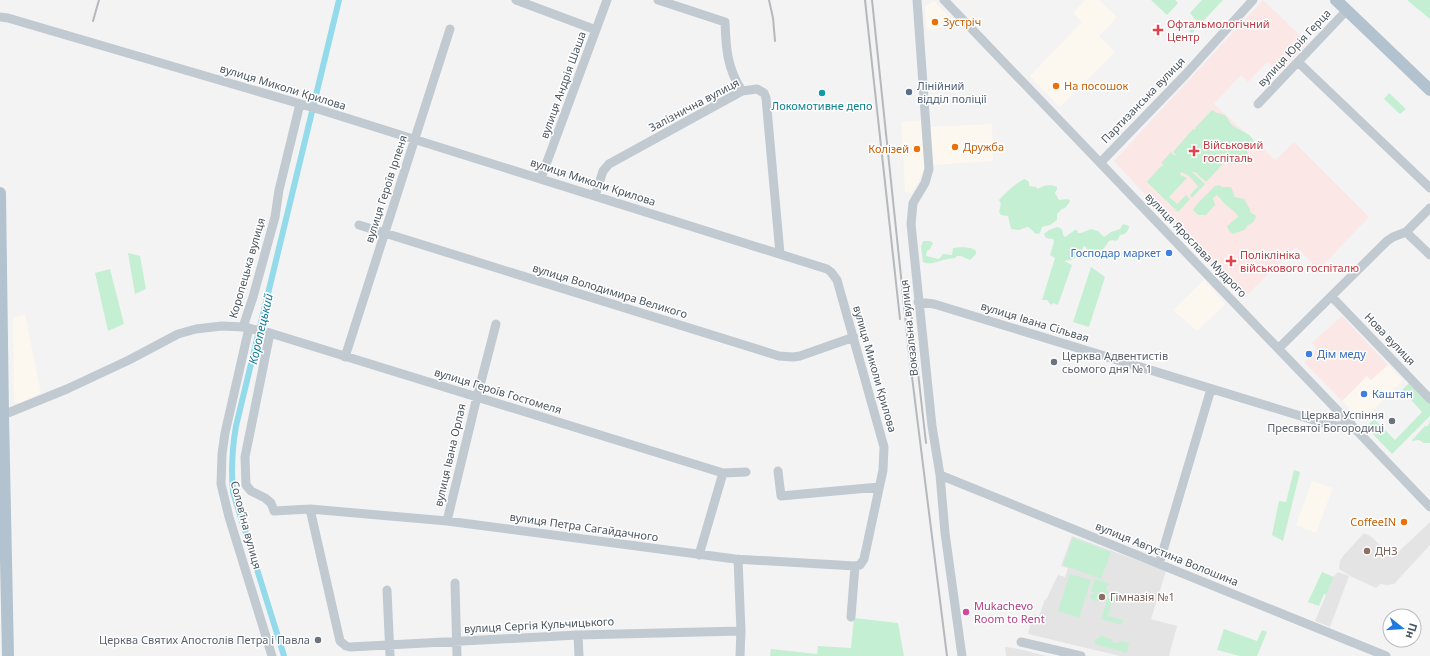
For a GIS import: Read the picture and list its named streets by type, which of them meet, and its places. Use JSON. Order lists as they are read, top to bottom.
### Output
{
  "streets": {
    "street": [
      "вулиця Юрія Герца",
      "вулиця Андрія Шаша",
      "вулиця Миколи Крилова",
      "Партизанська вулиця",
      "Залізнична вулиця",
      "вулиця Героїв Ірпеня",
      "вулиця Ярослава Мудрого",
      "Коропецька вулиця",
      "вулиця Володимира Великого",
      "вулиця Івана Сільвая",
      "Вокзальна вулиця",
      "Нова вулиця",
      "вулиця Героїв Гостомеля",
      "вулиця Івана Орлая",
      "Соловʼїна вулиця",
      "вулиця Петра Сагайдачного",
      "вулиця Августина Волошина",
      "вулиця Сергія Кульчицького"
    ]
  },
  "crossings": [
    ["вулиця Андрія Шаша", "вулиця Миколи Крилова"],
    ["вулиця Миколи Крилова", "Залізнична вулиця"],
    ["вулиця Миколи Крилова", "вулиця Героїв Ірпеня"],
    ["вулиця Миколи Крилова", "Коропецька вулиця"],
    ["вулиця Миколи Крилова", "вулиця Володимира Великого"],
    ["вулиця Миколи Крилова", "вулиця Петра Сагайдачного"],
    ["Партизанська вулиця", "вулиця Ярослава Мудрого"],
    ["вулиця Героїв Ірпеня", "вулиця Володимира Великого"],
    ["вулиця Героїв Ірпеня", "вулиця Героїв Гостомеля"],
    ["вулиця Ярослава Мудрого", "вулиця Івана Сільвая"],
    ["Коропецька вулиця", "вулиця Героїв Гостомеля"],
    ["Коропецька вулиця", "Соловʼїна вулиця"],
    ["Коропецька вулиця", "вулиця Петра Сагайдачного"],
    ["вулиця Івана Сільвая", "Вокзальна вулиця"],
    ["Вокзальна вулиця", "вулиця Августина Волошина"],
    ["вулиця Героїв Гостомеля", "вулиця Івана Орлая"],
    ["вулиця Героїв Гостомеля", "Соловʼїна вулиця"],
    ["вулиця Героїв Гостомеля", "вулиця Петра Сагайдачного"],
    ["вулиця Івана Орлая", "вулиця Петра Сагайдачного"],
    ["Соловʼїна вулиця", "вулиця Петра Сагайдачного"],
    ["вулиця Петра Сагайдачного", "вулиця Сергія Кульчицького"]
  ],
  "water": ["Коропецький"],
  "places": {
    "other": [
      "Зустріч",
      "На посошок",
      "Лінійний відділ поліції",
      "Локомотивне депо",
      "Дружба",
      "Колізей",
      "Господар маркет",
      "Дім меду",
      "Церква Адвентистів сьомого дня № 1",
      "Каштан",
      "Церква Успіння Пресвятої Богородиці",
      "CoffeeIN",
      "ДНЗ",
      "Гімназія №1",
      "Mukachevo Room to Rent",
      "Церква Святих Апостолів Петра і Павла"
    ],
    "health": ["Офтальмологічний Центр", "Військовий госпіталь", "Поліклініка військового госпіталю"]
  },
  "north": "right"
}
